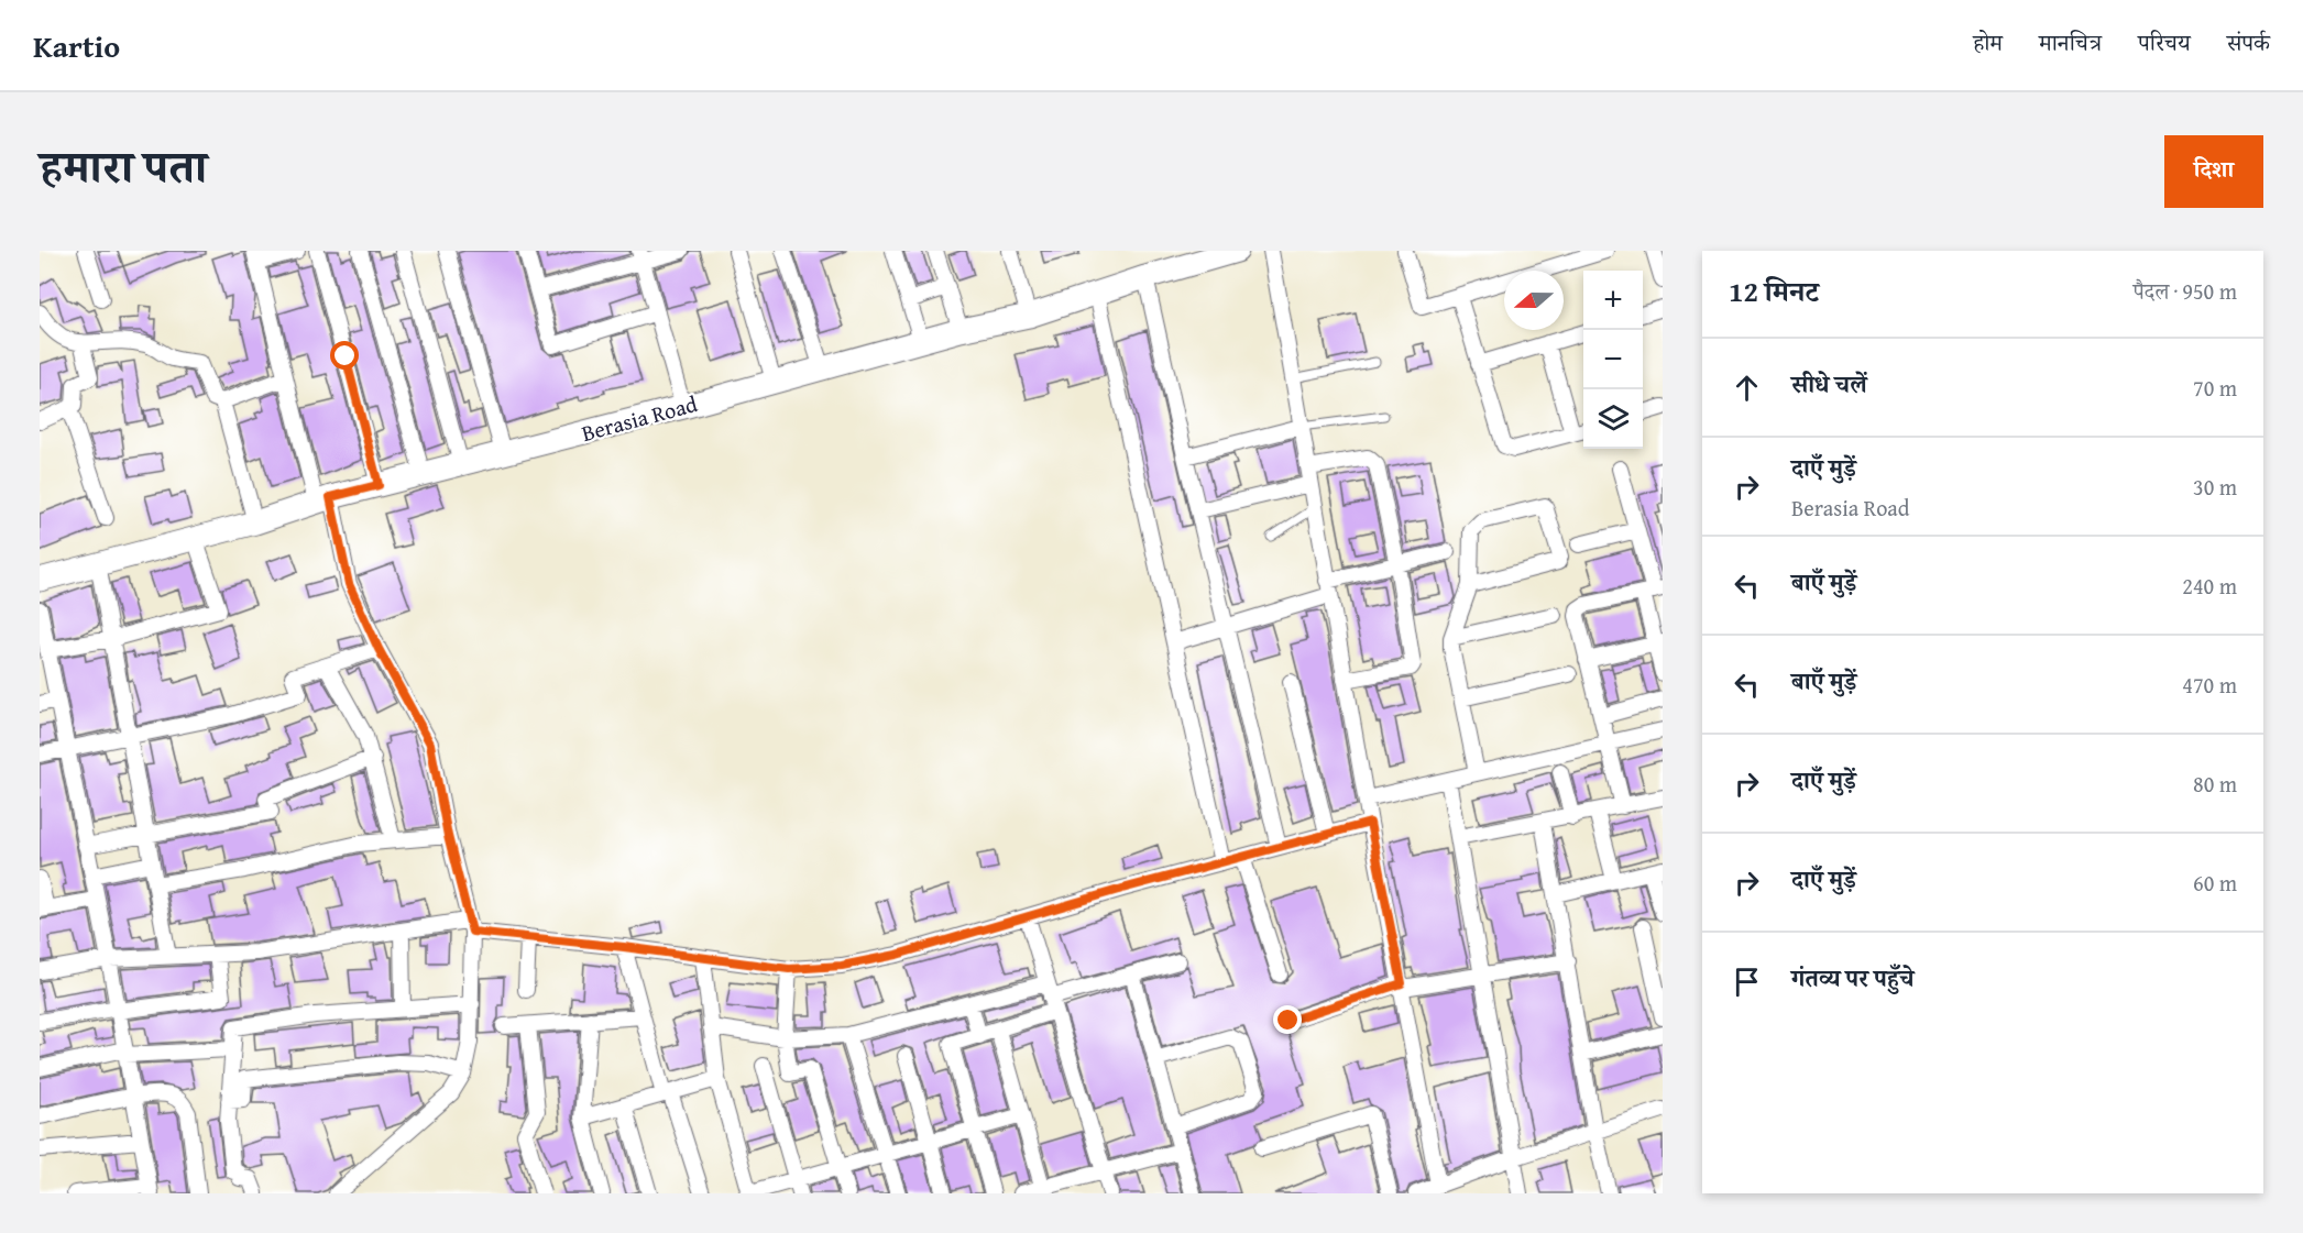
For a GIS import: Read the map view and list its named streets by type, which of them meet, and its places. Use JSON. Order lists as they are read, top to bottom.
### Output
{
  "streets": {
    "main road": ["Berasia Road"]
  },
  "north": "left",
  "page": {
    "header": "Kartio",
    "nav": [
      "होम",
      "मानचित्र",
      "परिचय",
      "संपर्क"
    ],
    "title": "हमारा पता",
    "buttons": "दिशा",
    "heading": ["12 मिनट", "पैदल · 950 m"],
    "map_buttons": ["+", "−"],
    "list": [
      ["सीधे चलें", "70 m"],
      ["दाएँ मुड़ें", "Berasia Road", "30 m"],
      ["बाएँ मुड़ें", "240 m"],
      ["बाएँ मुड़ें", "470 m"],
      ["दाएँ मुड़ें", "80 m"],
      ["दाएँ मुड़ें", "60 m"],
      "गंतव्य पर पहुँचे"
    ]
  }
}
